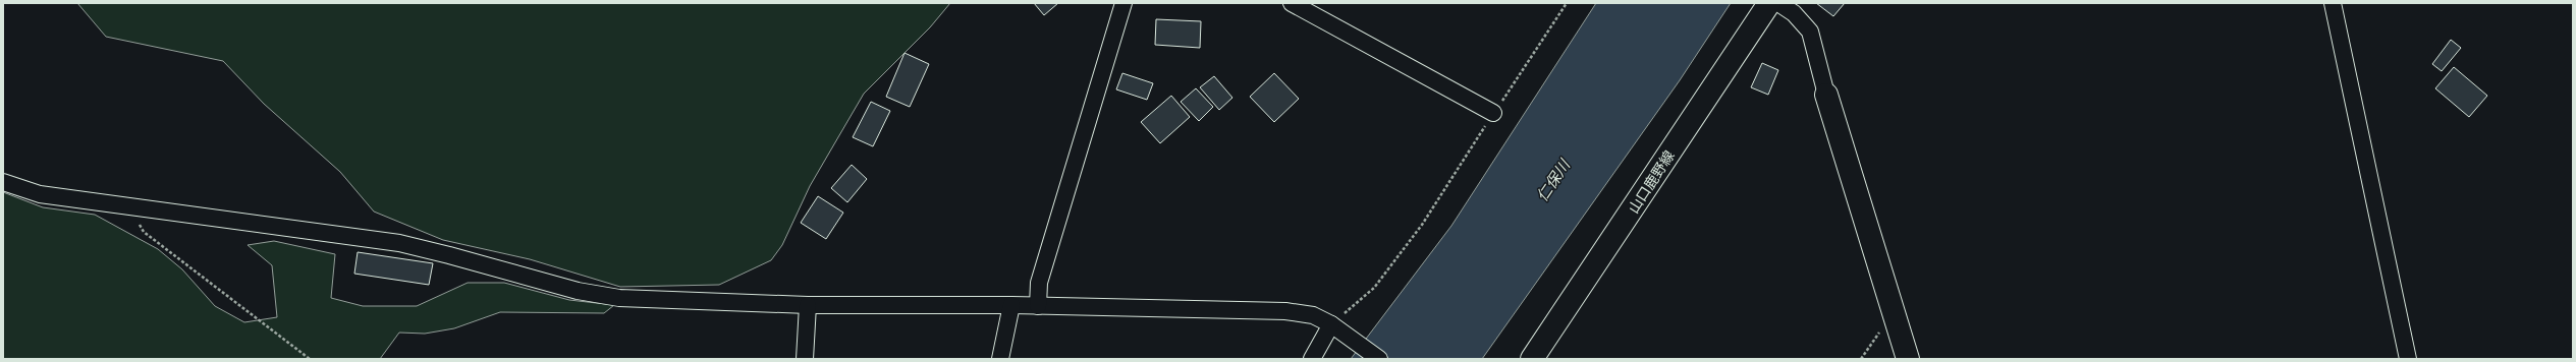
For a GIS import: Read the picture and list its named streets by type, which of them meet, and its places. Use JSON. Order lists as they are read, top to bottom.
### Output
{
  "streets": {
    "main road": ["山口鹿野線"]
  },
  "water": ["仁保川"]
}
